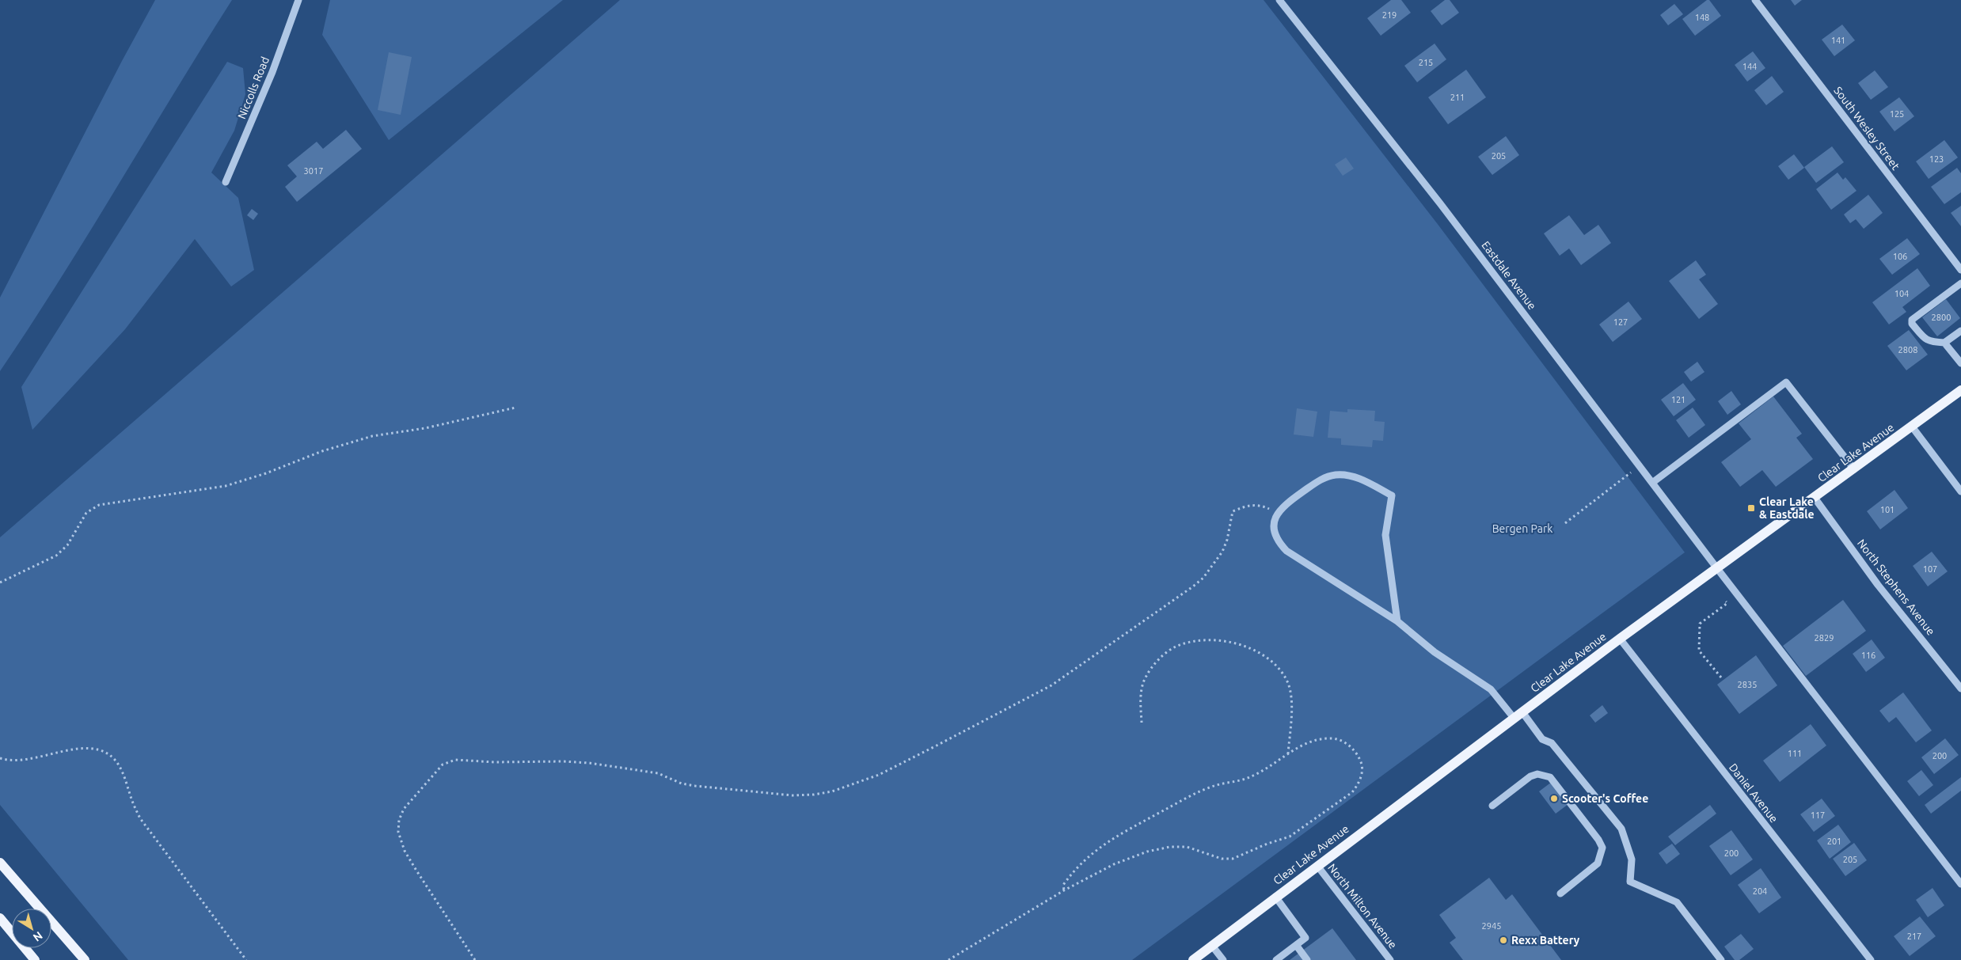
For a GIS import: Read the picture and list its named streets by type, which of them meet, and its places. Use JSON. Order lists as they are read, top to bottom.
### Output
{
  "streets": {
    "main road": ["Clear Lake Avenue"],
    "street": [
      "Niccolls Road",
      "South Wesley Street",
      "Eastdale Avenue",
      "North Stephens Avenue",
      "Daniel Avenue",
      "North Milton Avenue"
    ]
  },
  "crossings": [
    ["Eastdale Avenue", "Clear Lake Avenue"],
    ["Clear Lake Avenue", "North Stephens Avenue"],
    ["Clear Lake Avenue", "Daniel Avenue"],
    ["Clear Lake Avenue", "North Milton Avenue"]
  ],
  "parks": ["Bergen Park"],
  "places": {
    "transit": ["Clear Lake & Eastdale"],
    "other": ["Scooter's Coffee", "Rexx Battery"]
  },
  "house_numbers": [
    "219",
    "148",
    "141",
    "215",
    "144",
    "211",
    "125",
    "205",
    "123",
    "3017",
    "106",
    "104",
    "2800",
    "127",
    "2808",
    "121",
    "101",
    "107",
    "2829",
    "116",
    "2835",
    "111",
    "200",
    "117",
    "201",
    "200",
    "205",
    "204",
    "2945",
    "217"
  ],
  "north": "bottom right"
}
